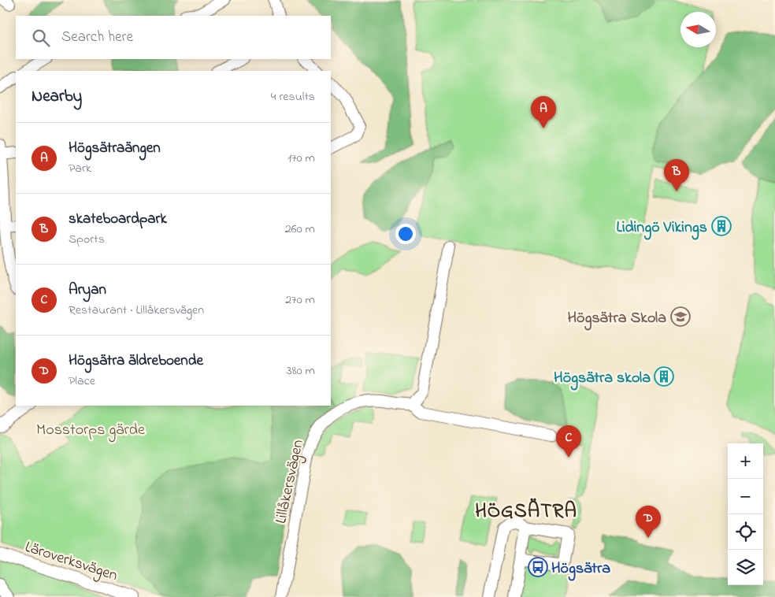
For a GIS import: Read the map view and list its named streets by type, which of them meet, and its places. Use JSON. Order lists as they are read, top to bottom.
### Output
{
  "streets": {
    "street": ["Lillåkersvägen", "Läroverksvägen"]
  },
  "districts": ["HÖGSÄTRA"],
  "parks": ["Mosstorps gärde"],
  "places": {
    "building": ["Lidingö Vikings", "Högsätra skola"],
    "school or university": ["Högsätra Skola"],
    "bus stop": ["Högsätra"]
  },
  "north": "left",
  "page": {
    "search": "Search here",
    "heading": ["Nearby", "4 results"],
    "pins": [
      "A",
      "B",
      "C",
      "D"
    ],
    "list": [
      {
        "mark": "A",
        "name": "Högsätraängen",
        "note": "Park",
        "value": "170 m"
      },
      {
        "mark": "B",
        "name": "skateboardpark",
        "note": "Sports",
        "value": "260 m"
      },
      {
        "mark": "C",
        "name": "Aryan",
        "note": "Restaurant · Lillåkersvägen",
        "value": "270 m"
      },
      {
        "mark": "D",
        "name": "Högsätra äldreboende",
        "note": "Place",
        "value": "380 m"
      }
    ],
    "map_buttons": ["+", "−"]
  }
}
